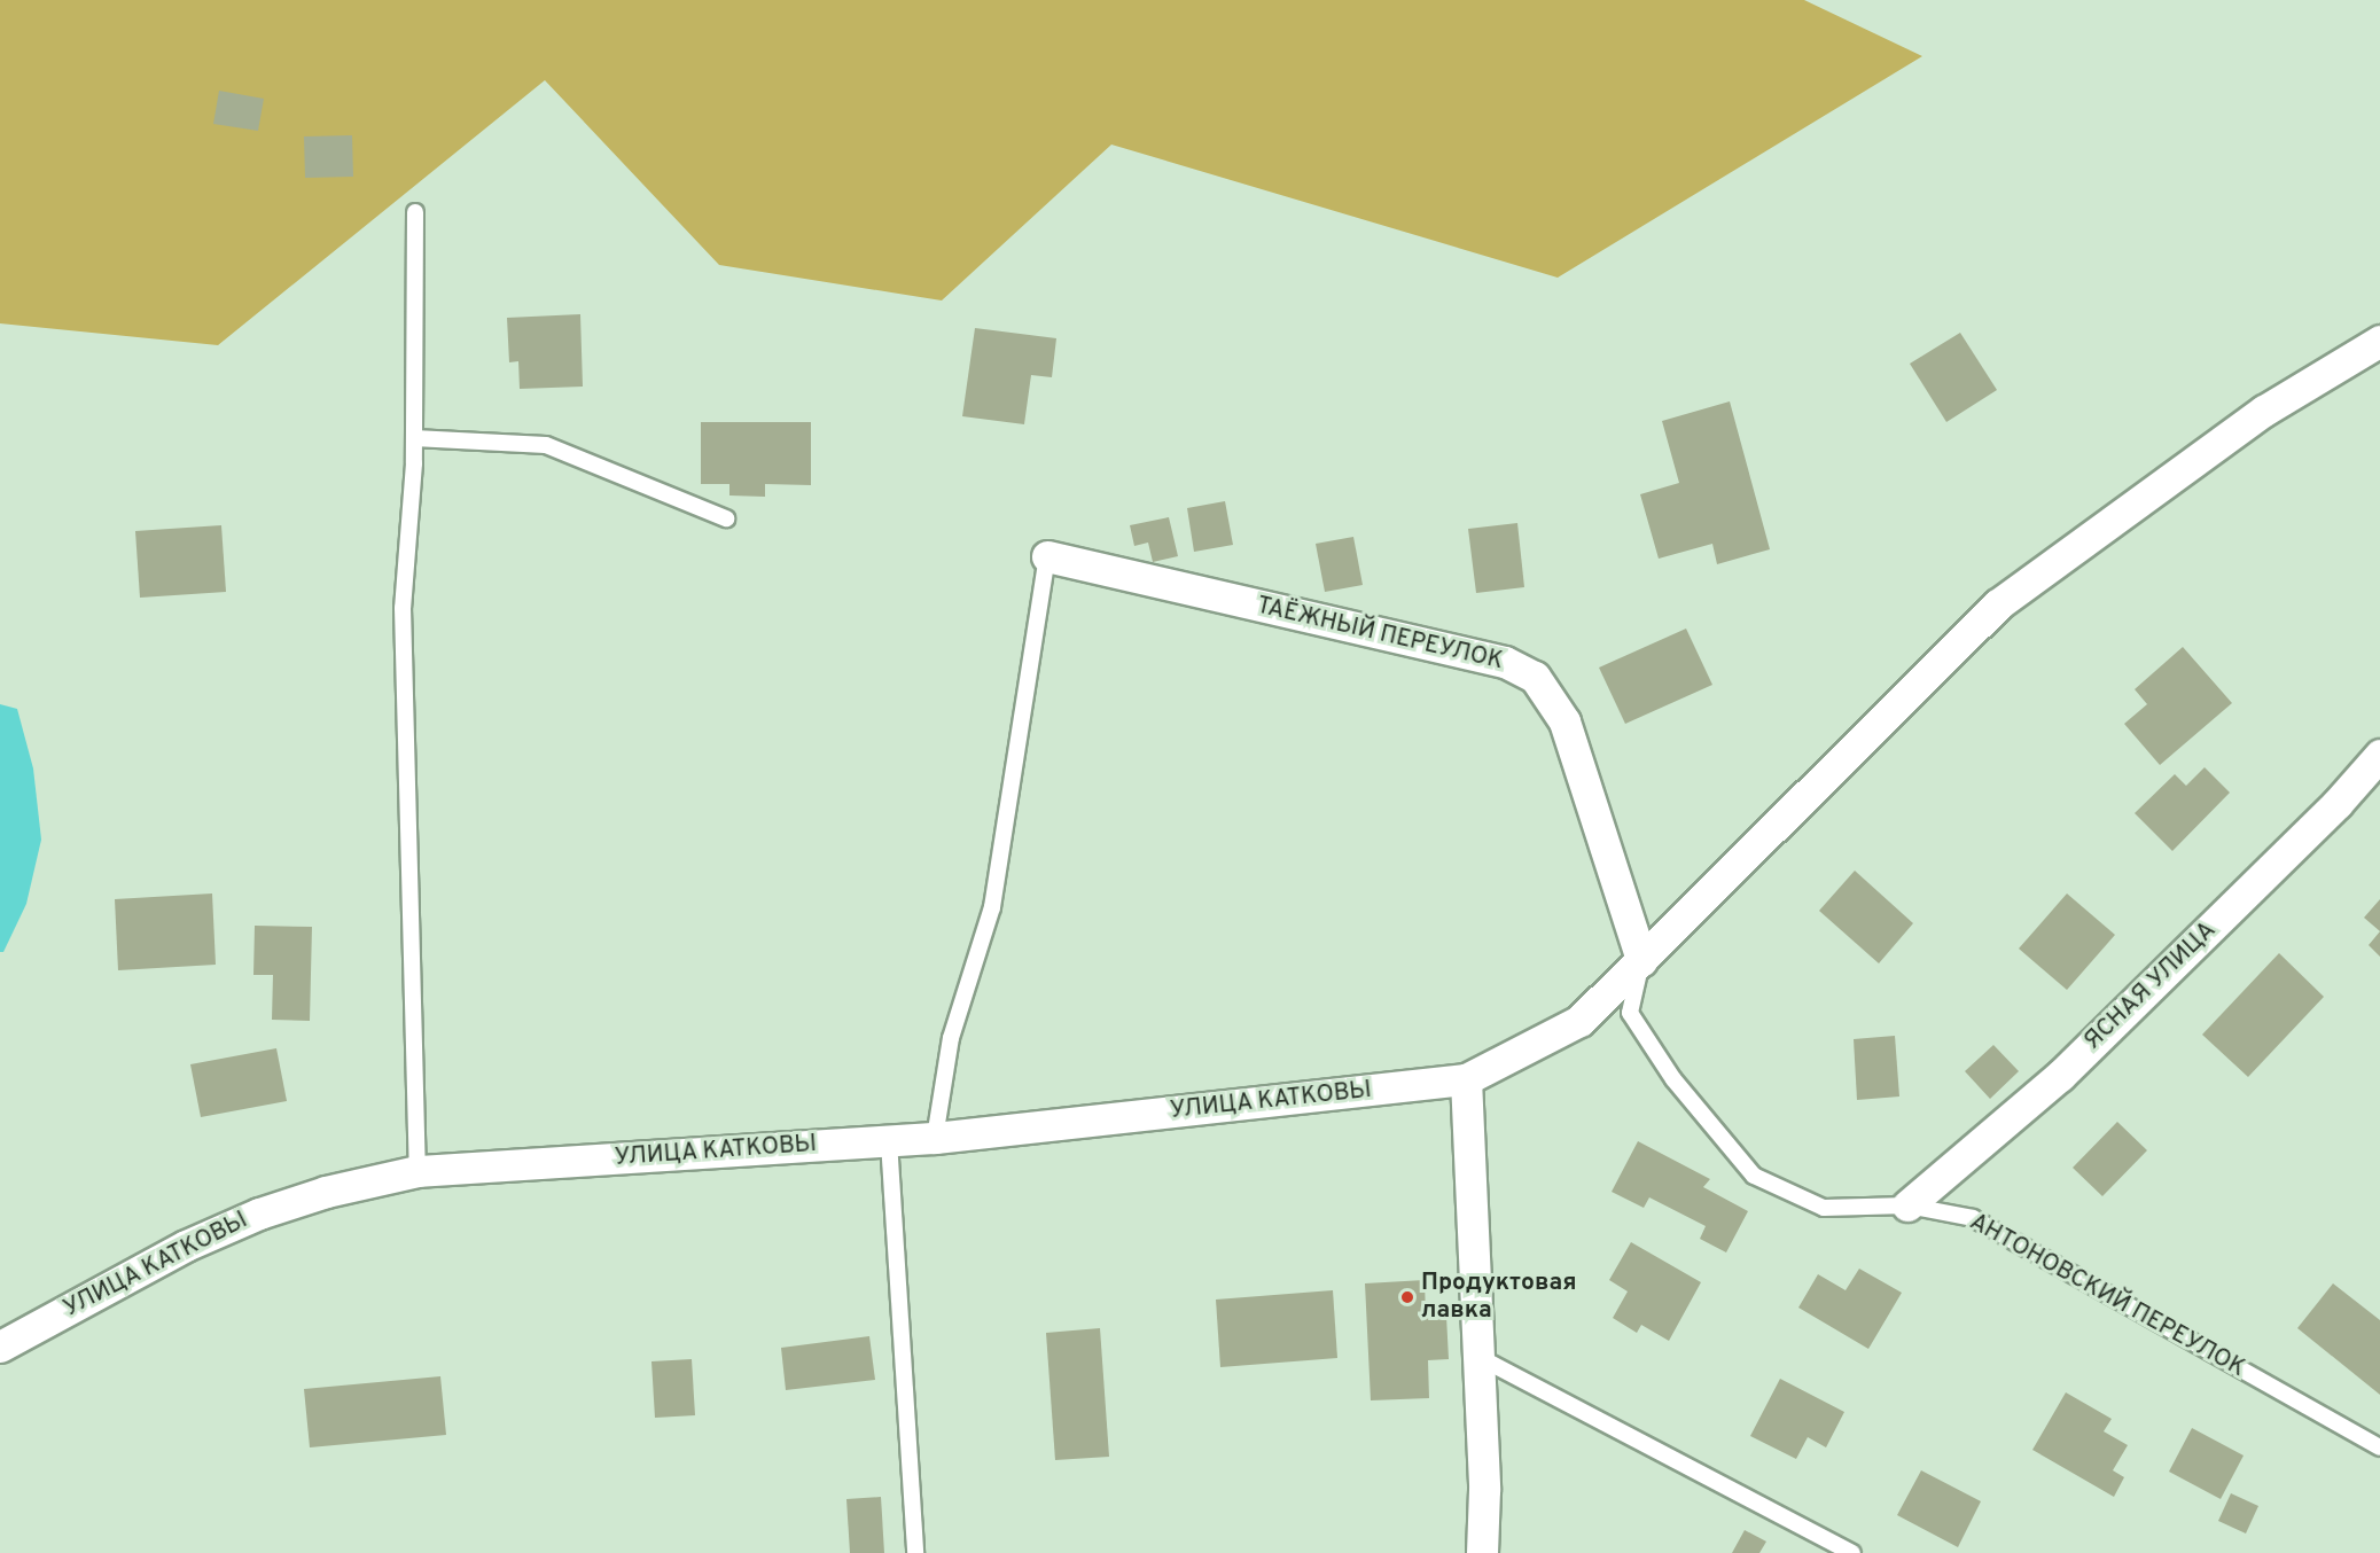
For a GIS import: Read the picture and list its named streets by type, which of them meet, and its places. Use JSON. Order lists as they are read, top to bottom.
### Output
{
  "streets": {
    "street": ["ТАЁЖНЫЙ ПЕРЕУЛОК", "ЯСНАЯ УЛИЦА", "УЛИЦА КАТКОВЫ"],
    "lane": ["АНТОНОВСКИЙ ПЕРЕУЛОК"]
  },
  "crossings": [
    ["ТАЁЖНЫЙ ПЕРЕУЛОК", "АНТОНОВСКИЙ ПЕРЕУЛОК"],
    ["ЯСНАЯ УЛИЦА", "АНТОНОВСКИЙ ПЕРЕУЛОК"]
  ],
  "places": ["Продуктовая лавка"]
}
